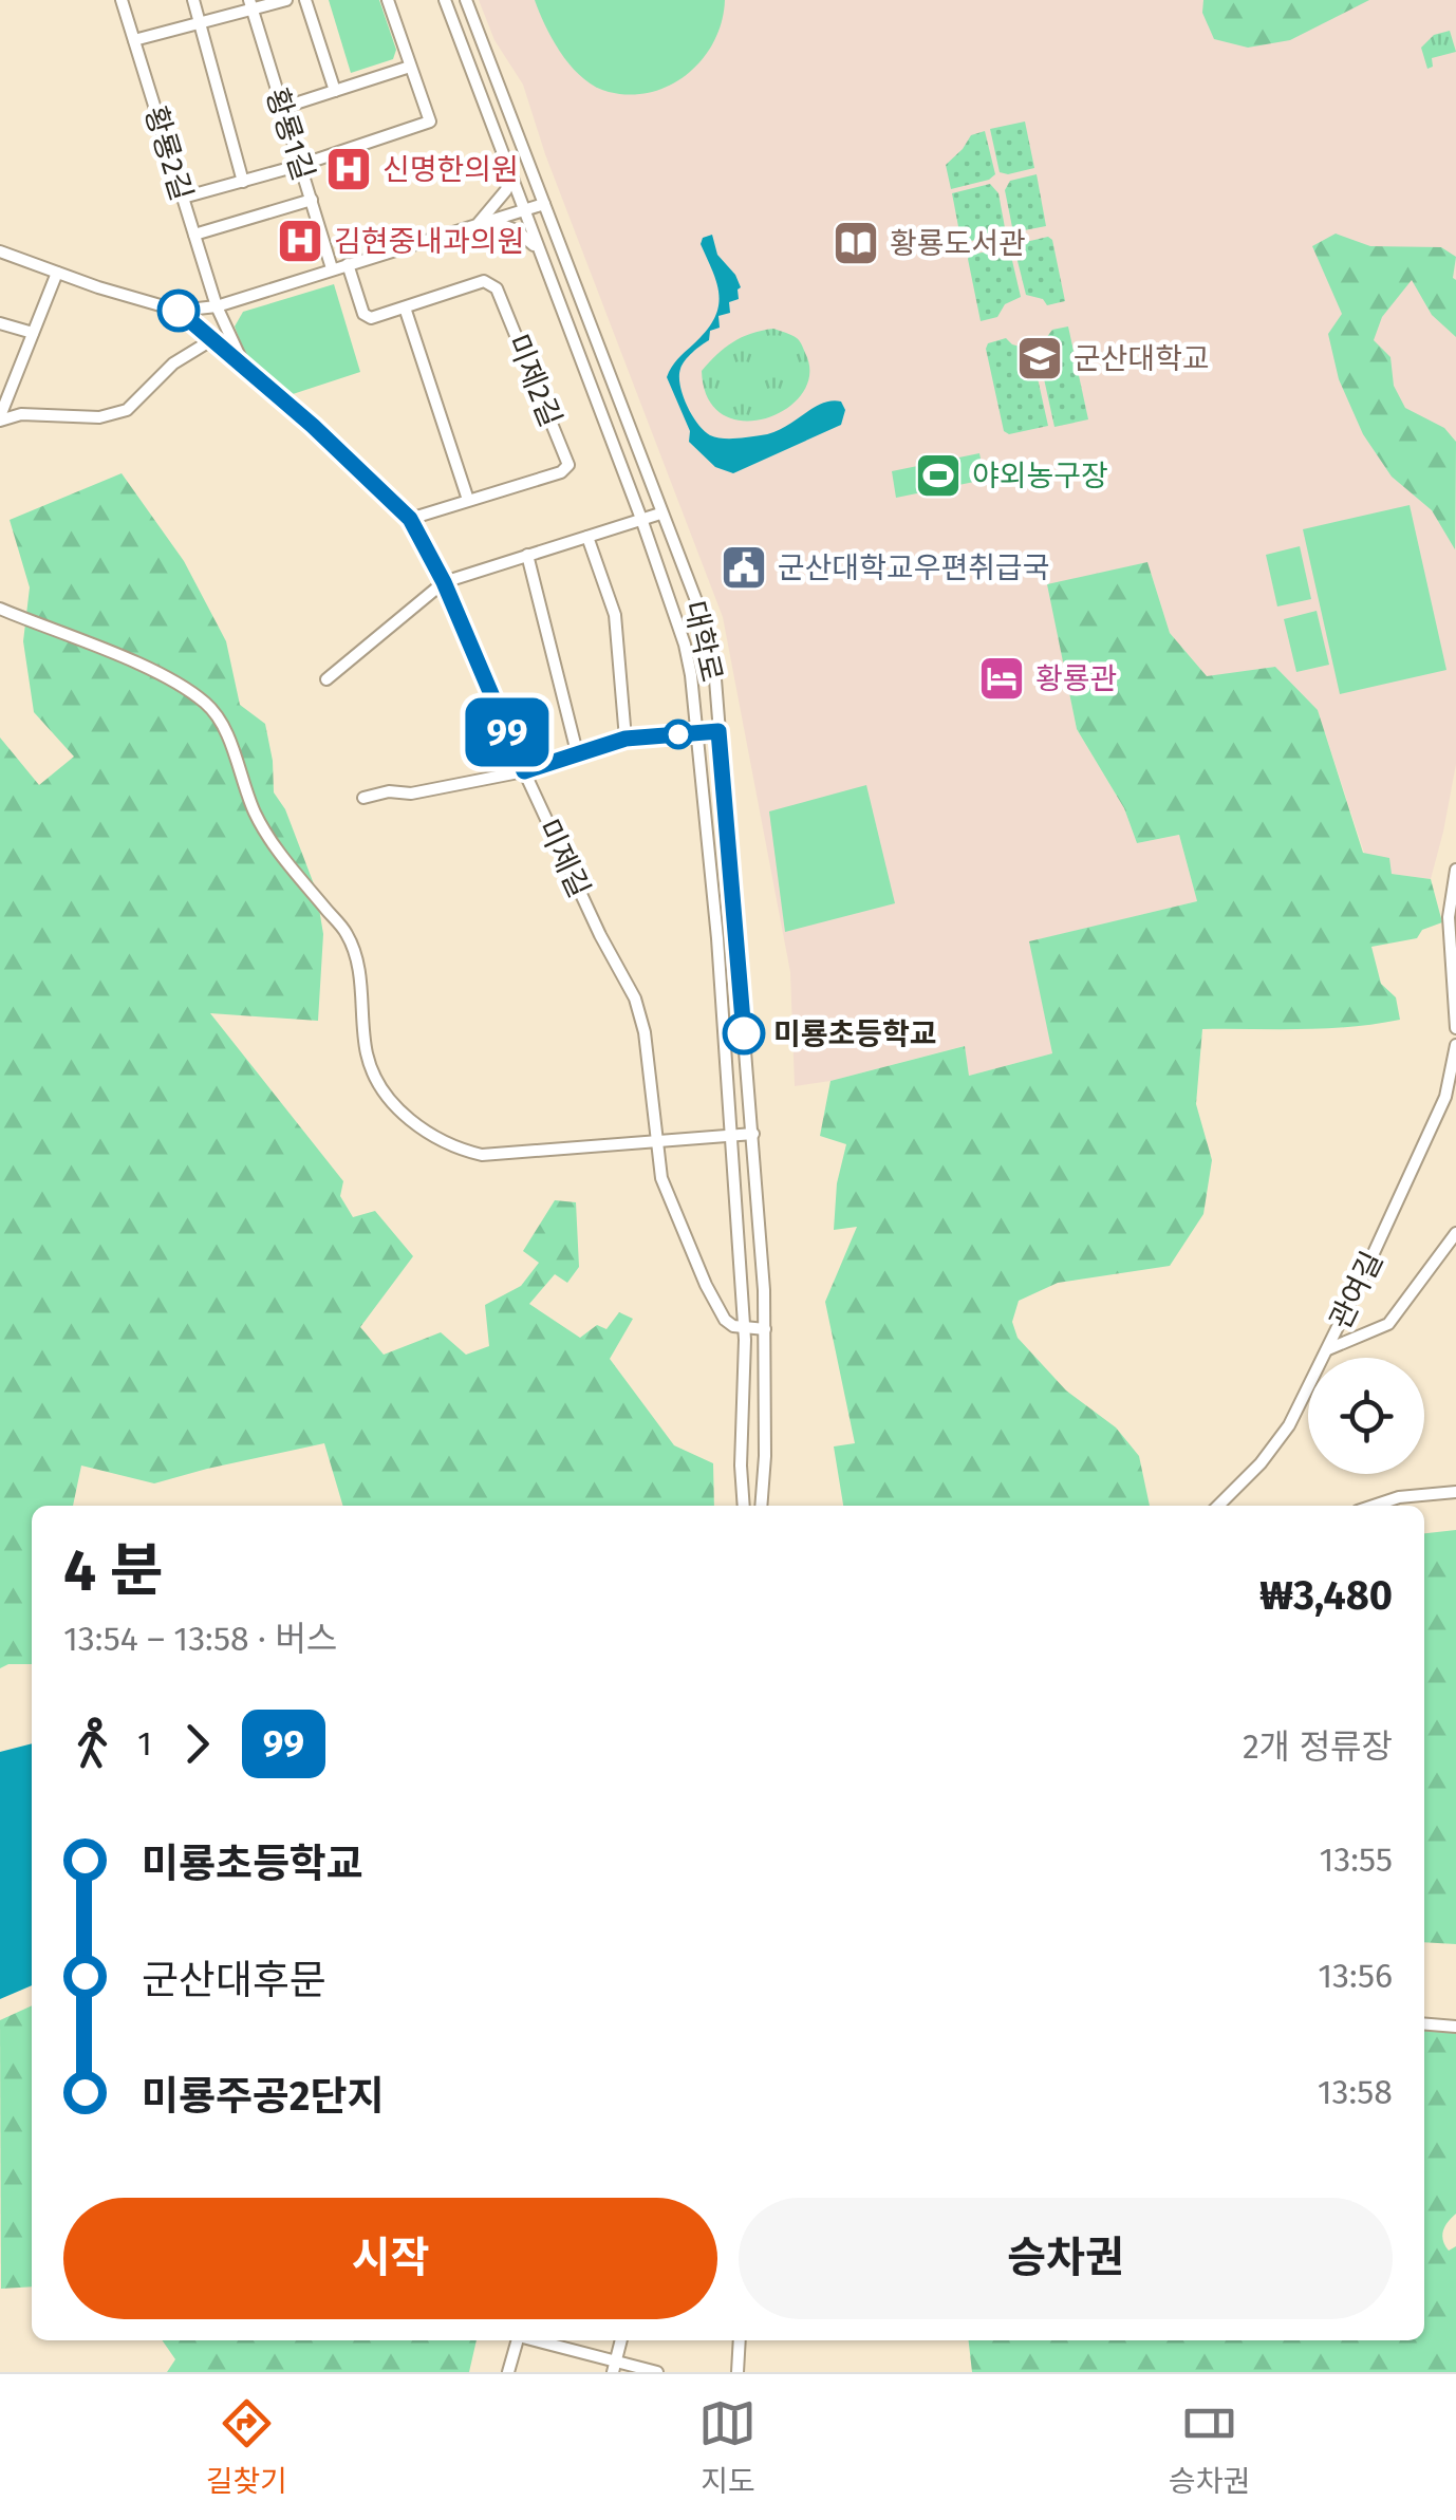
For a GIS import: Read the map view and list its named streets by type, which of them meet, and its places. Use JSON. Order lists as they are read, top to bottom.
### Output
{
  "streets": {
    "street": [
      "황룡1길",
      "황룡2길",
      "미제2길",
      "대학로",
      "미제길",
      "관여길"
    ]
  },
  "crossings": [
    ["황룡2길", "미제길"],
    ["미제2길", "미제길"],
    ["대학로", "미제길"]
  ],
  "places": {
    "hospital": ["신명한의원", "김현중내과의원"],
    "library": ["황룡도서관"],
    "school or university": ["군산대학교"],
    "sports": ["야외농구장"],
    "public building": ["군산대학교우편취급국"],
    "hotel": ["황룡관"],
    "other": ["미룡초등학교"]
  },
  "lines": ["bus line 99"],
  "page": {
    "on_map": "99",
    "heading": ["4 분", "13:54 – 13:58 · 버스", "₩3,480"],
    "legs": ["1", "99", "2개 정류장"],
    "list": [
      {
        "name": "미룡초등학교",
        "value": "13:55"
      },
      {
        "name": "군산대후문",
        "value": "13:56"
      },
      {
        "name": "미룡주공2단지",
        "value": "13:58"
      }
    ],
    "buttons": ["시작", "승차권"],
    "tabs": ["길찾기", "지도", "승차권"]
  }
}
